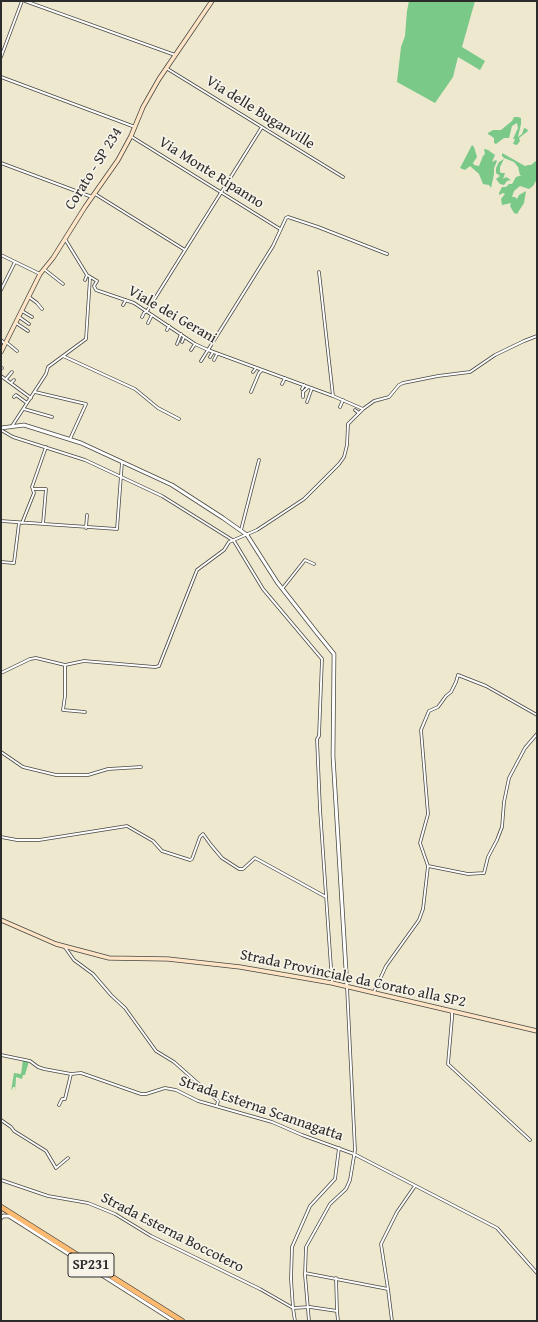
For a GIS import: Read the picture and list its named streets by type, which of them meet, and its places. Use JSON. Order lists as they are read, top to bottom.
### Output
{
  "streets": {
    "highway": ["SP231"],
    "main road": ["Corato - SP 234", "Strada Provinciale da Corato alla SP2"],
    "street": [
      "Via delle Buganville",
      "Via Monte Ripanno",
      "Viale dei Gerani",
      "Strada Esterna Scannagatta",
      "Strada Esterna Boccotero"
    ]
  },
  "crossings": [
    ["Via delle Buganville", "Corato - SP 234"],
    ["Corato - SP 234", "Via Monte Ripanno"],
    ["Corato - SP 234", "Viale dei Gerani"],
    ["Strada Provinciale da Corato alla SP2", "Strada Esterna Scannagatta"]
  ]
}
